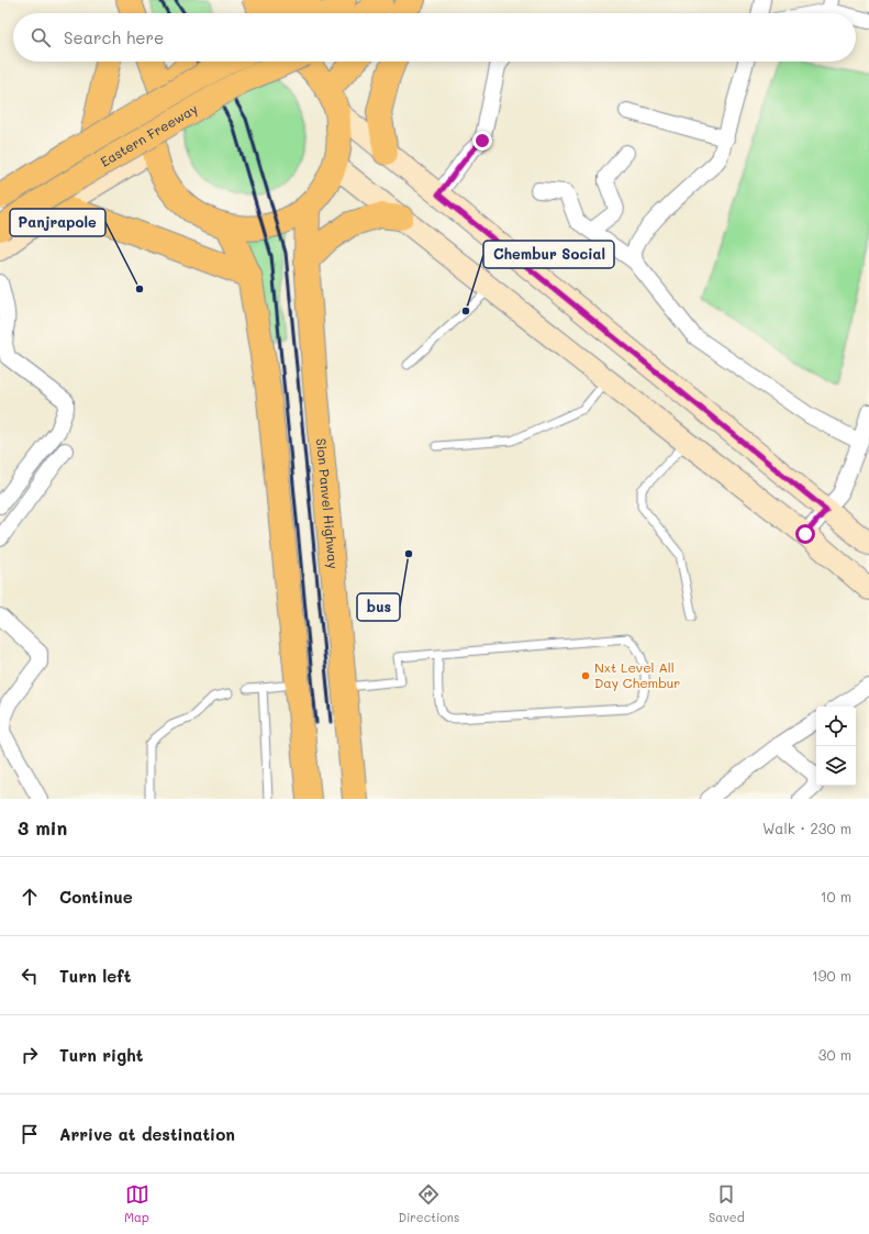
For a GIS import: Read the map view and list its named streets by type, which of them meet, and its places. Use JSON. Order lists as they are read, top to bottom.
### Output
{
  "streets": {
    "highway": ["Eastern Freeway", "Sion Panvel Highway"]
  },
  "places": [
    "Panjrapole",
    "Chembur Social",
    "bus",
    "Nxt Level All Day Chembur"
  ],
  "page": {
    "search": "Search here",
    "heading": ["3 min", "Walk · 230 m"],
    "list": [
      ["Continue", "10 m"],
      ["Turn left", "190 m"],
      ["Turn right", "30 m"],
      "Arrive at destination"
    ],
    "nav": ["Map", "Directions", "Saved"]
  }
}
